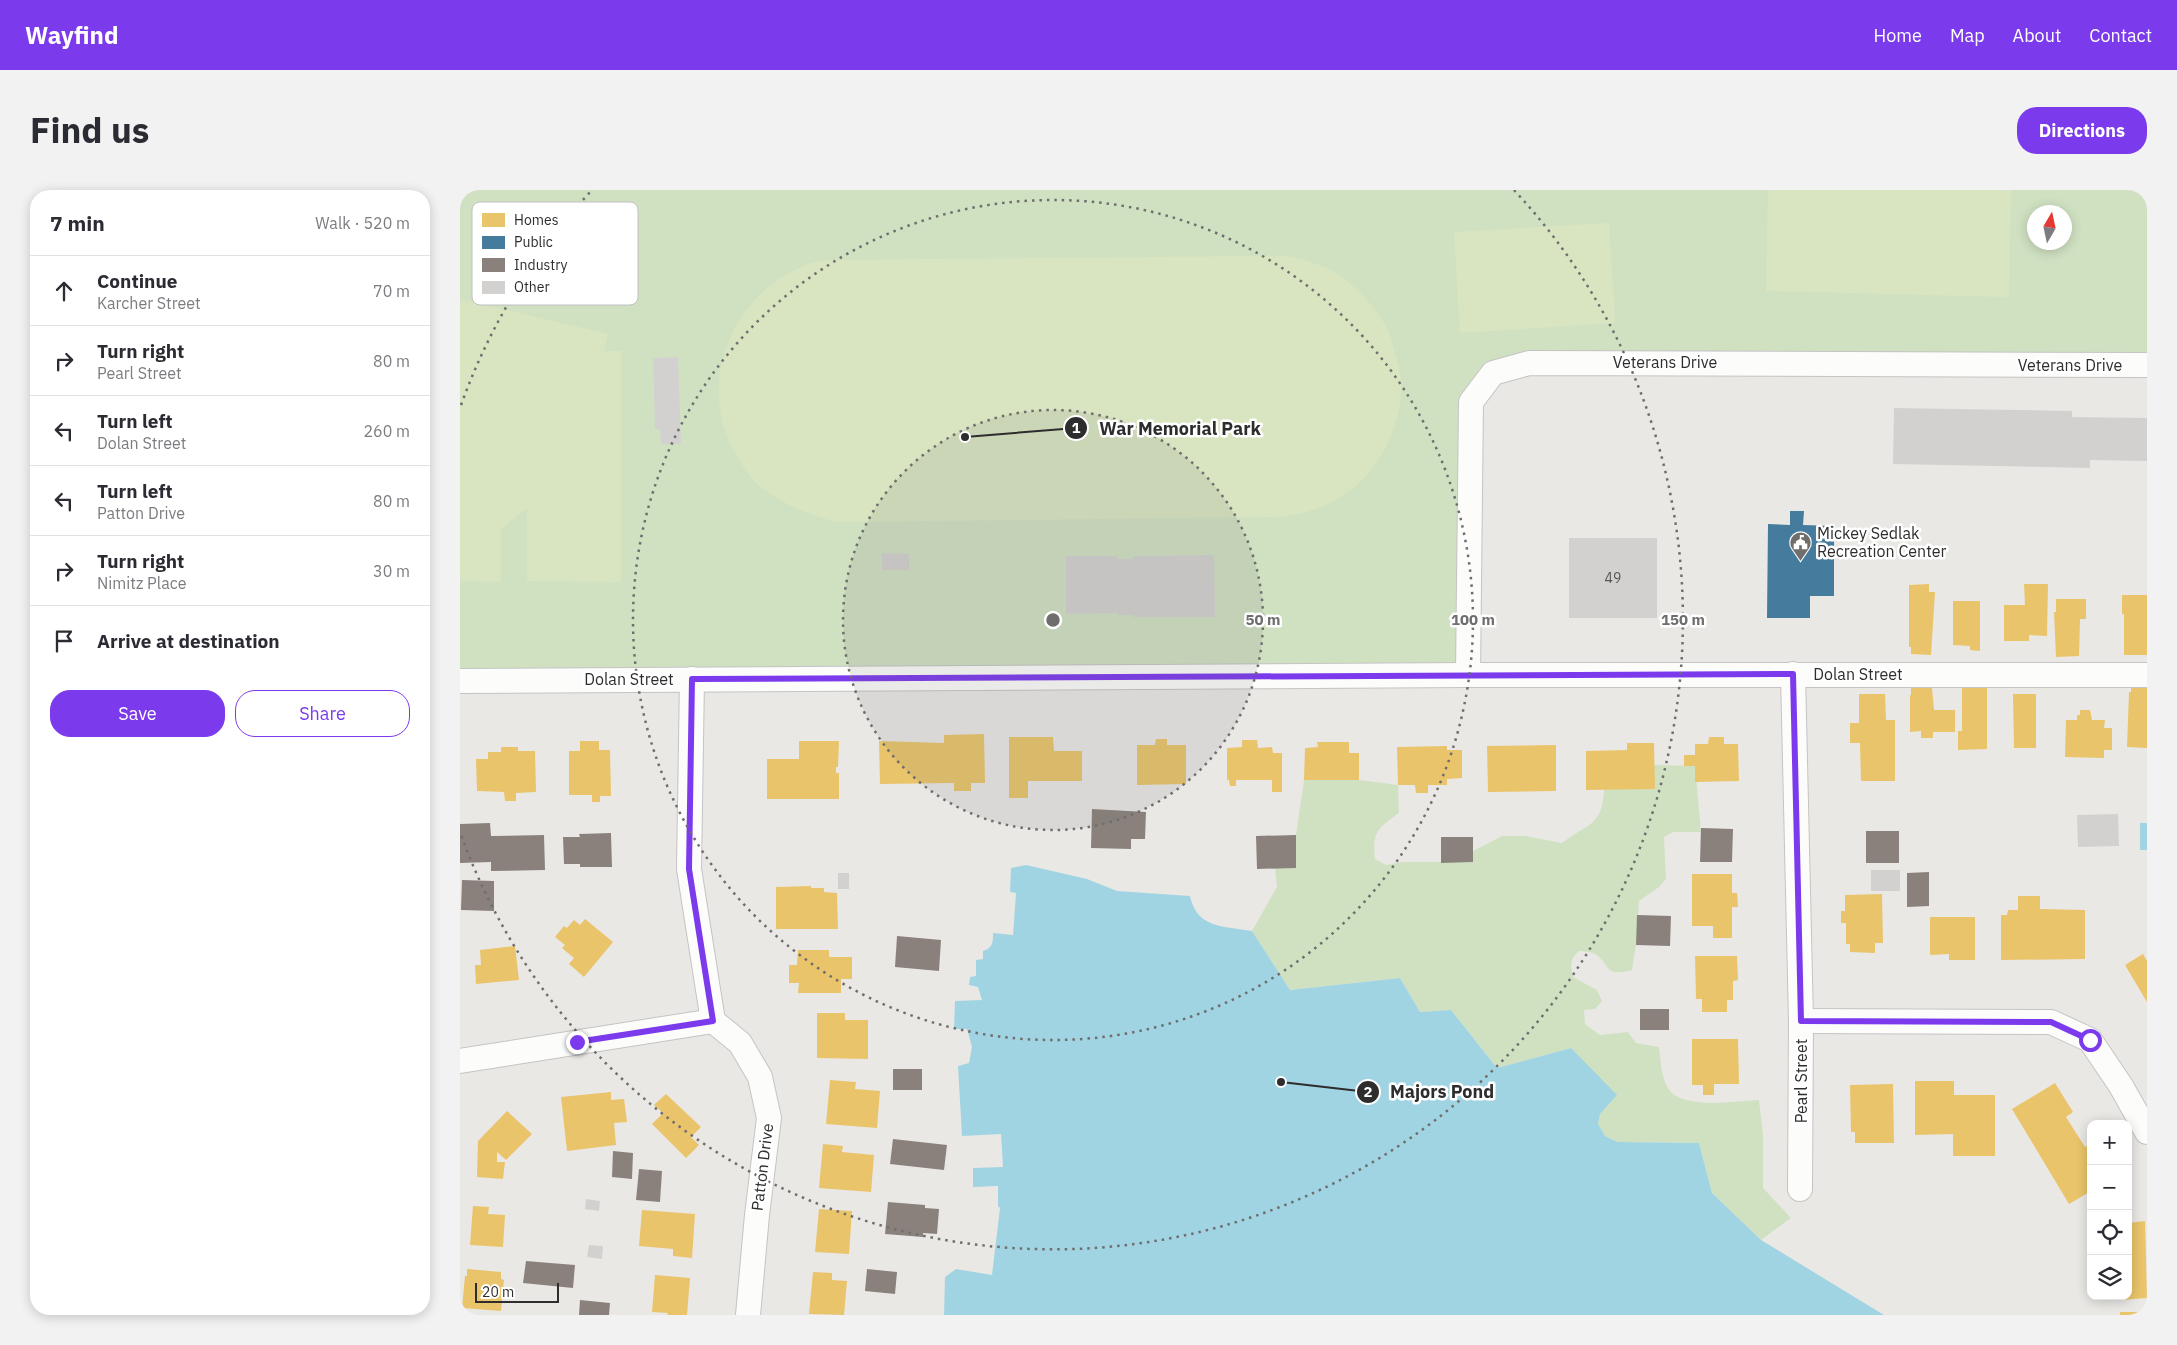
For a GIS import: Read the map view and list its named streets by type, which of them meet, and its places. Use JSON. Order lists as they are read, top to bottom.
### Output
{
  "streets": {
    "street": [
      "Veterans Drive",
      "Dolan Street",
      "Pearl Street",
      "Patton Drive"
    ]
  },
  "crossings": [
    ["Veterans Drive", "Dolan Street"],
    ["Dolan Street", "Pearl Street"]
  ],
  "places": {
    "other": ["War Memorial Park", "Majors Pond"],
    "public building": ["Mickey Sedlak Recreation Center"]
  },
  "house_numbers": ["49"],
  "legend": [
    "Homes",
    "Public",
    "Industry",
    "Other"
  ],
  "scale_bar": "20 m",
  "north": "top",
  "page": {
    "header": "Wayfind",
    "nav": [
      "Home",
      "Map",
      "About",
      "Contact"
    ],
    "title": "Find us",
    "buttons": [
      "Directions",
      ["Save", "Share"]
    ],
    "heading": ["7 min", "Walk · 520 m"],
    "list": [
      ["Continue", "Karcher Street", "70 m"],
      ["Turn right", "Pearl Street", "80 m"],
      ["Turn left", "Dolan Street", "260 m"],
      ["Turn left", "Patton Drive", "80 m"],
      ["Turn right", "Nimitz Place", "30 m"],
      "Arrive at destination"
    ],
    "map_buttons": ["+", "−"],
    "scale": "20 m"
  },
  "rings": ["50 m", "100 m", "150 m"]
}
